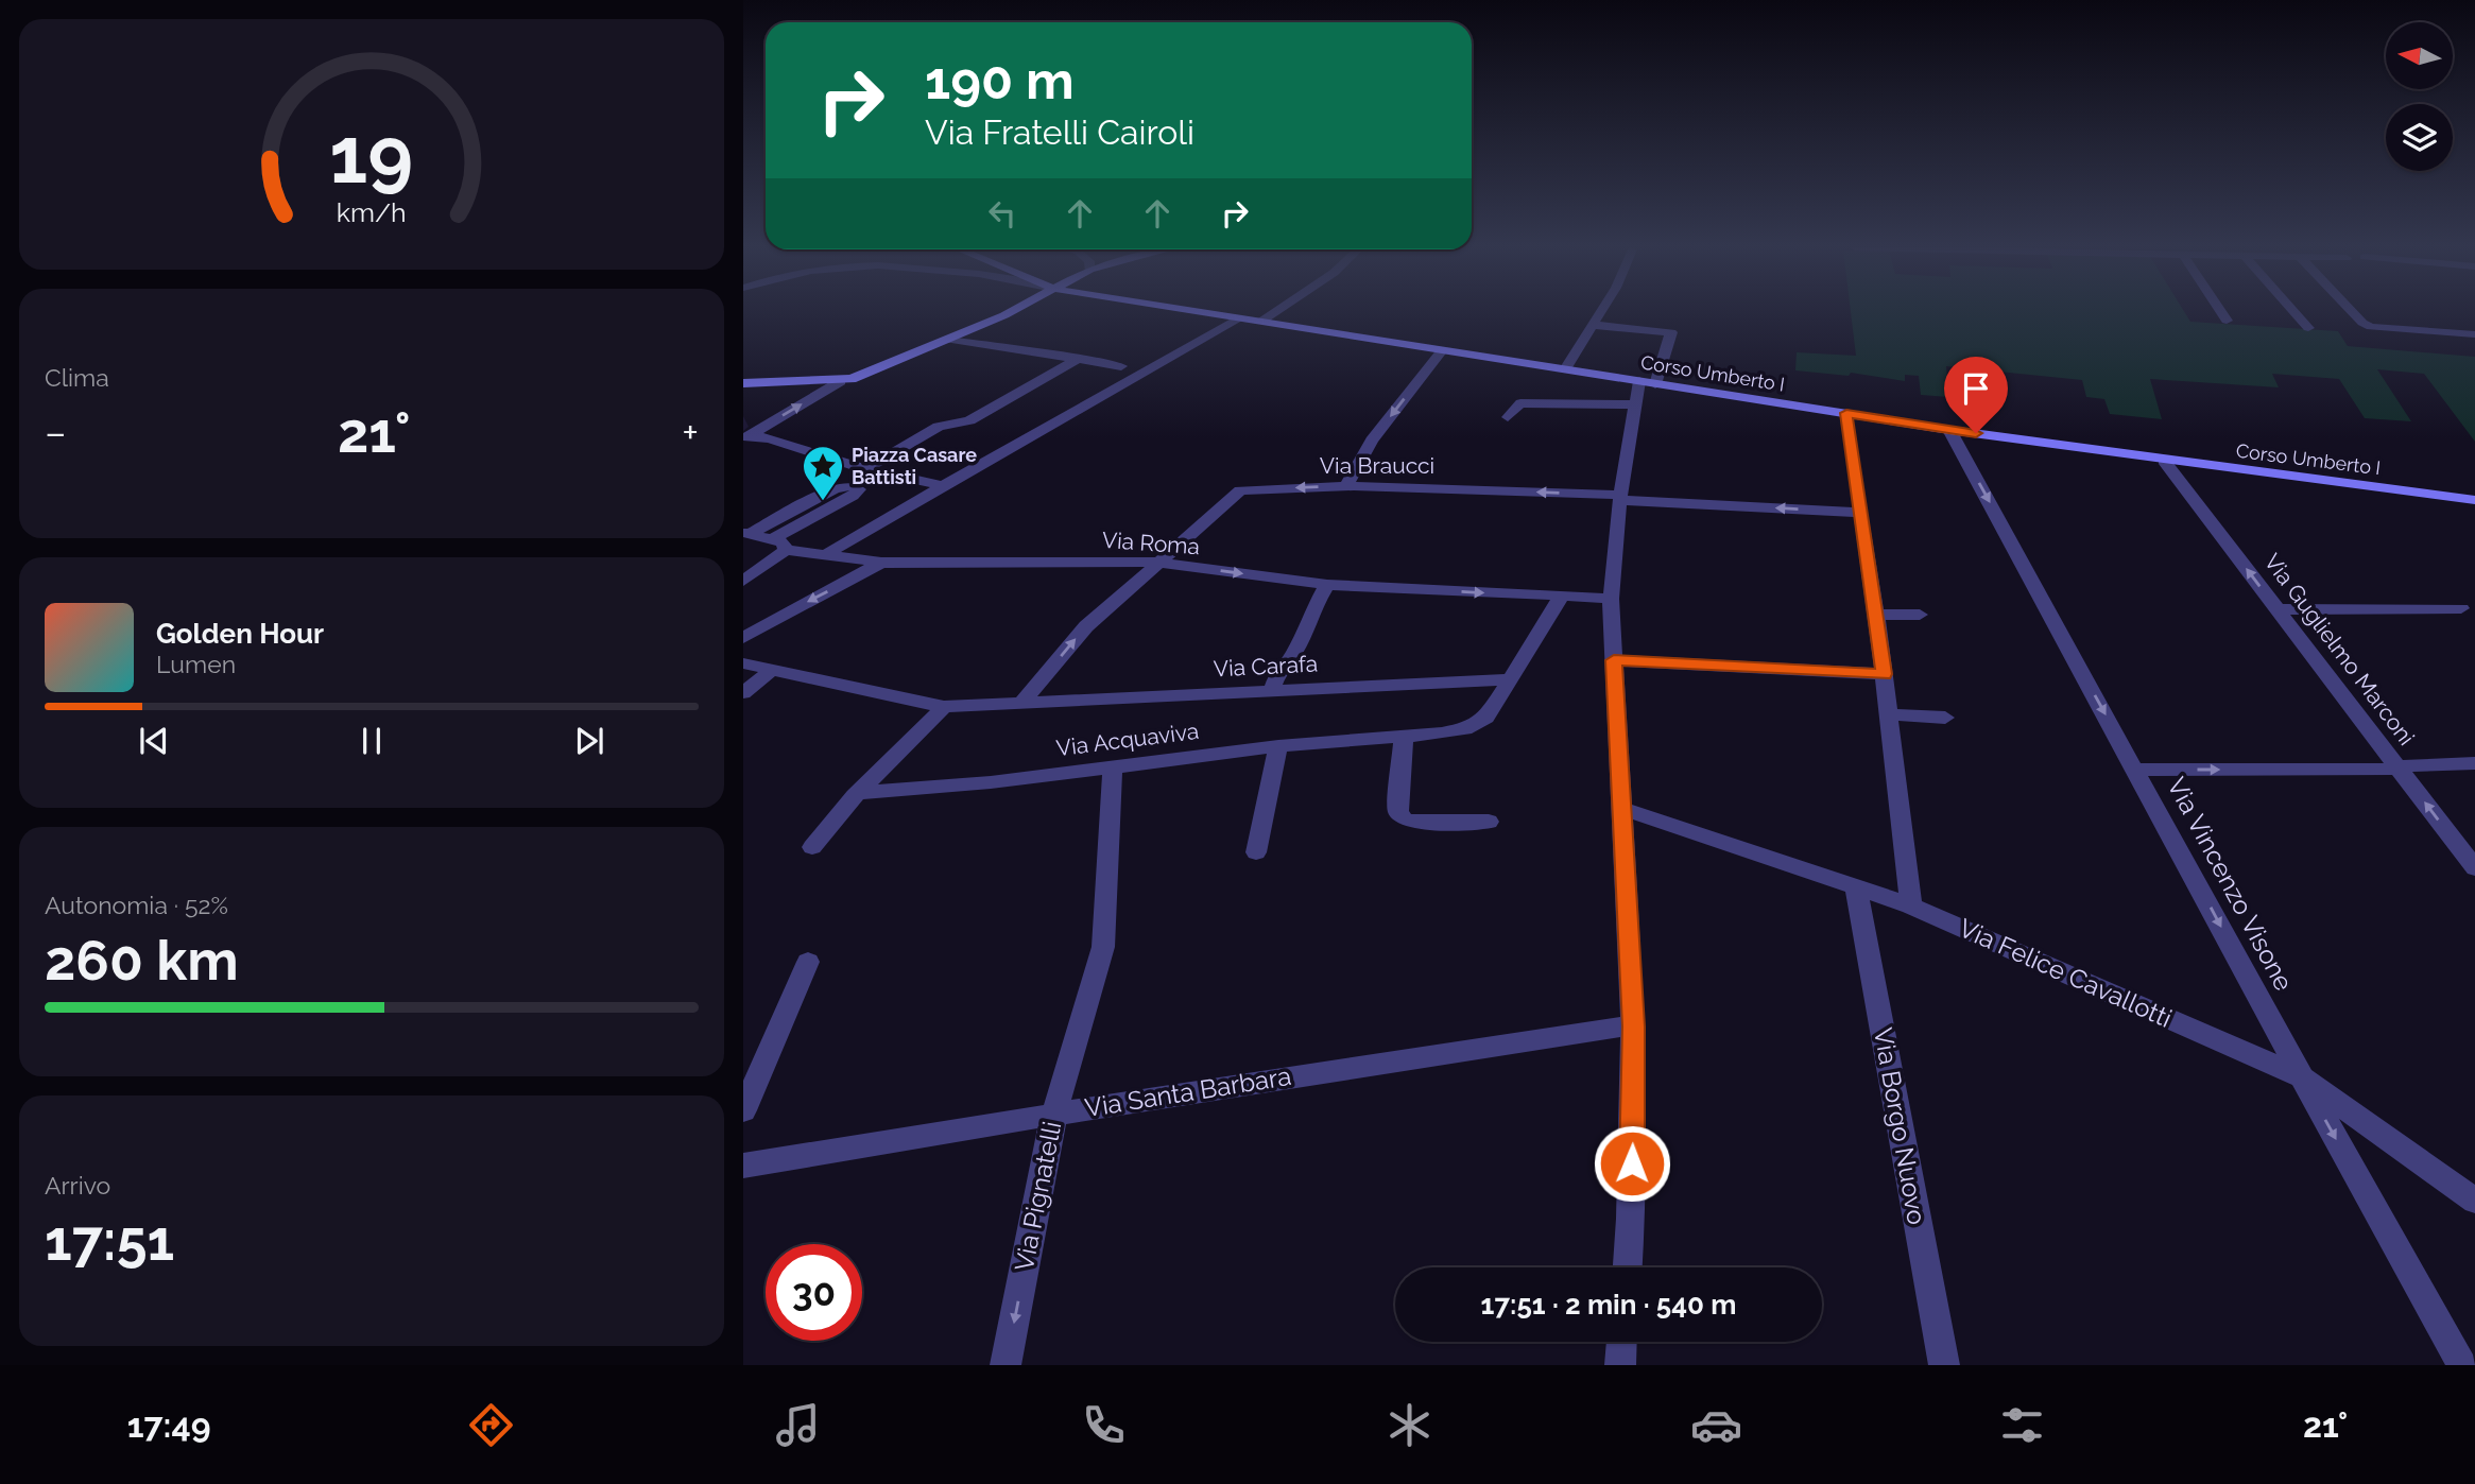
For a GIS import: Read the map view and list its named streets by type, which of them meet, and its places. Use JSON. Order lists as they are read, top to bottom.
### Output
{
  "streets": {
    "main road": ["Corso Umberto I"],
    "street": [
      "Via Braucci",
      "Via Roma",
      "Via Guglielmo Marconi",
      "Via Carafa",
      "Via Acquaviva",
      "Via Vincenzo Visone",
      "Via Felice Cavallotti",
      "Via Santa Barbara",
      "Via Borgo Nuovo",
      "Via Pignatelli"
    ]
  },
  "crossings": [
    ["Corso Umberto I", "Via Guglielmo Marconi"],
    ["Corso Umberto I", "Via Vincenzo Visone"],
    ["Via Braucci", "Via Roma"],
    ["Via Braucci", "Via Carafa"],
    ["Via Roma", "Via Acquaviva"],
    ["Via Carafa", "Via Acquaviva"],
    ["Via Acquaviva", "Via Pignatelli"],
    ["Via Vincenzo Visone", "Via Felice Cavallotti"],
    ["Via Felice Cavallotti", "Via Borgo Nuovo"],
    ["Via Santa Barbara", "Via Pignatelli"]
  ],
  "one_way": [
    "Via Roma",
    "Via Guglielmo Marconi",
    "Via Vincenzo Visone",
    "Via Pignatelli"
  ],
  "places": {
    "place": ["Piazza Casare Battisti"]
  },
  "north": "left",
  "page": {
    "turn": ["190 m", "Via Fratelli Cairoli"],
    "tile": [
      "Clima",
      ["Autonomia · 52%", "260 km"],
      ["Arrivo", "17:51"]
    ],
    "heat": ["−", "21°", "+"],
    "song": ["Golden Hour", "Lumen"],
    "limit": "30",
    "trip": "17:51 · 2 min · 540 m",
    "tabs": ["17:49", "21°"],
    "gauge": ["19", "km/h"]
  }
}
